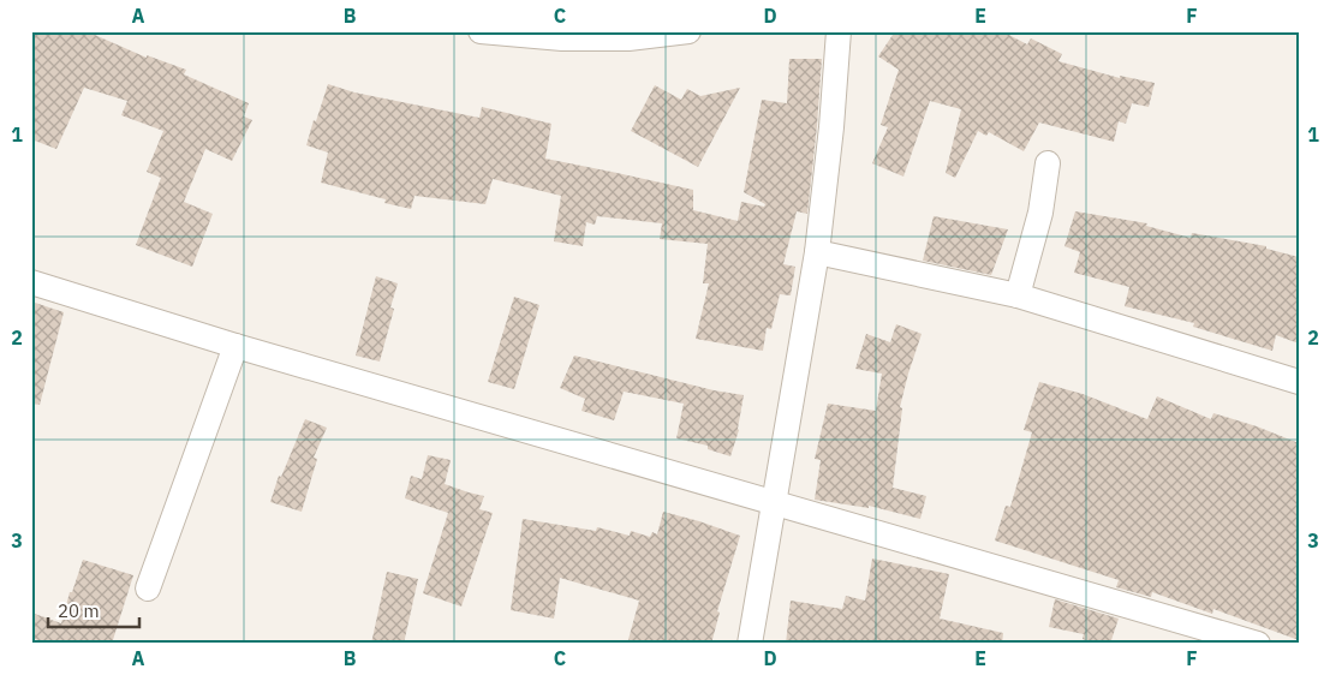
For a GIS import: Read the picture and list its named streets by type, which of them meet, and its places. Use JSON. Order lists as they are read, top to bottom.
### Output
{
  "scale_bar": "20 m",
  "grid": {
    "columns": [
      "A",
      "B",
      "C",
      "D",
      "E",
      "F"
    ],
    "rows": ["1", "2", "3"]
  }
}
